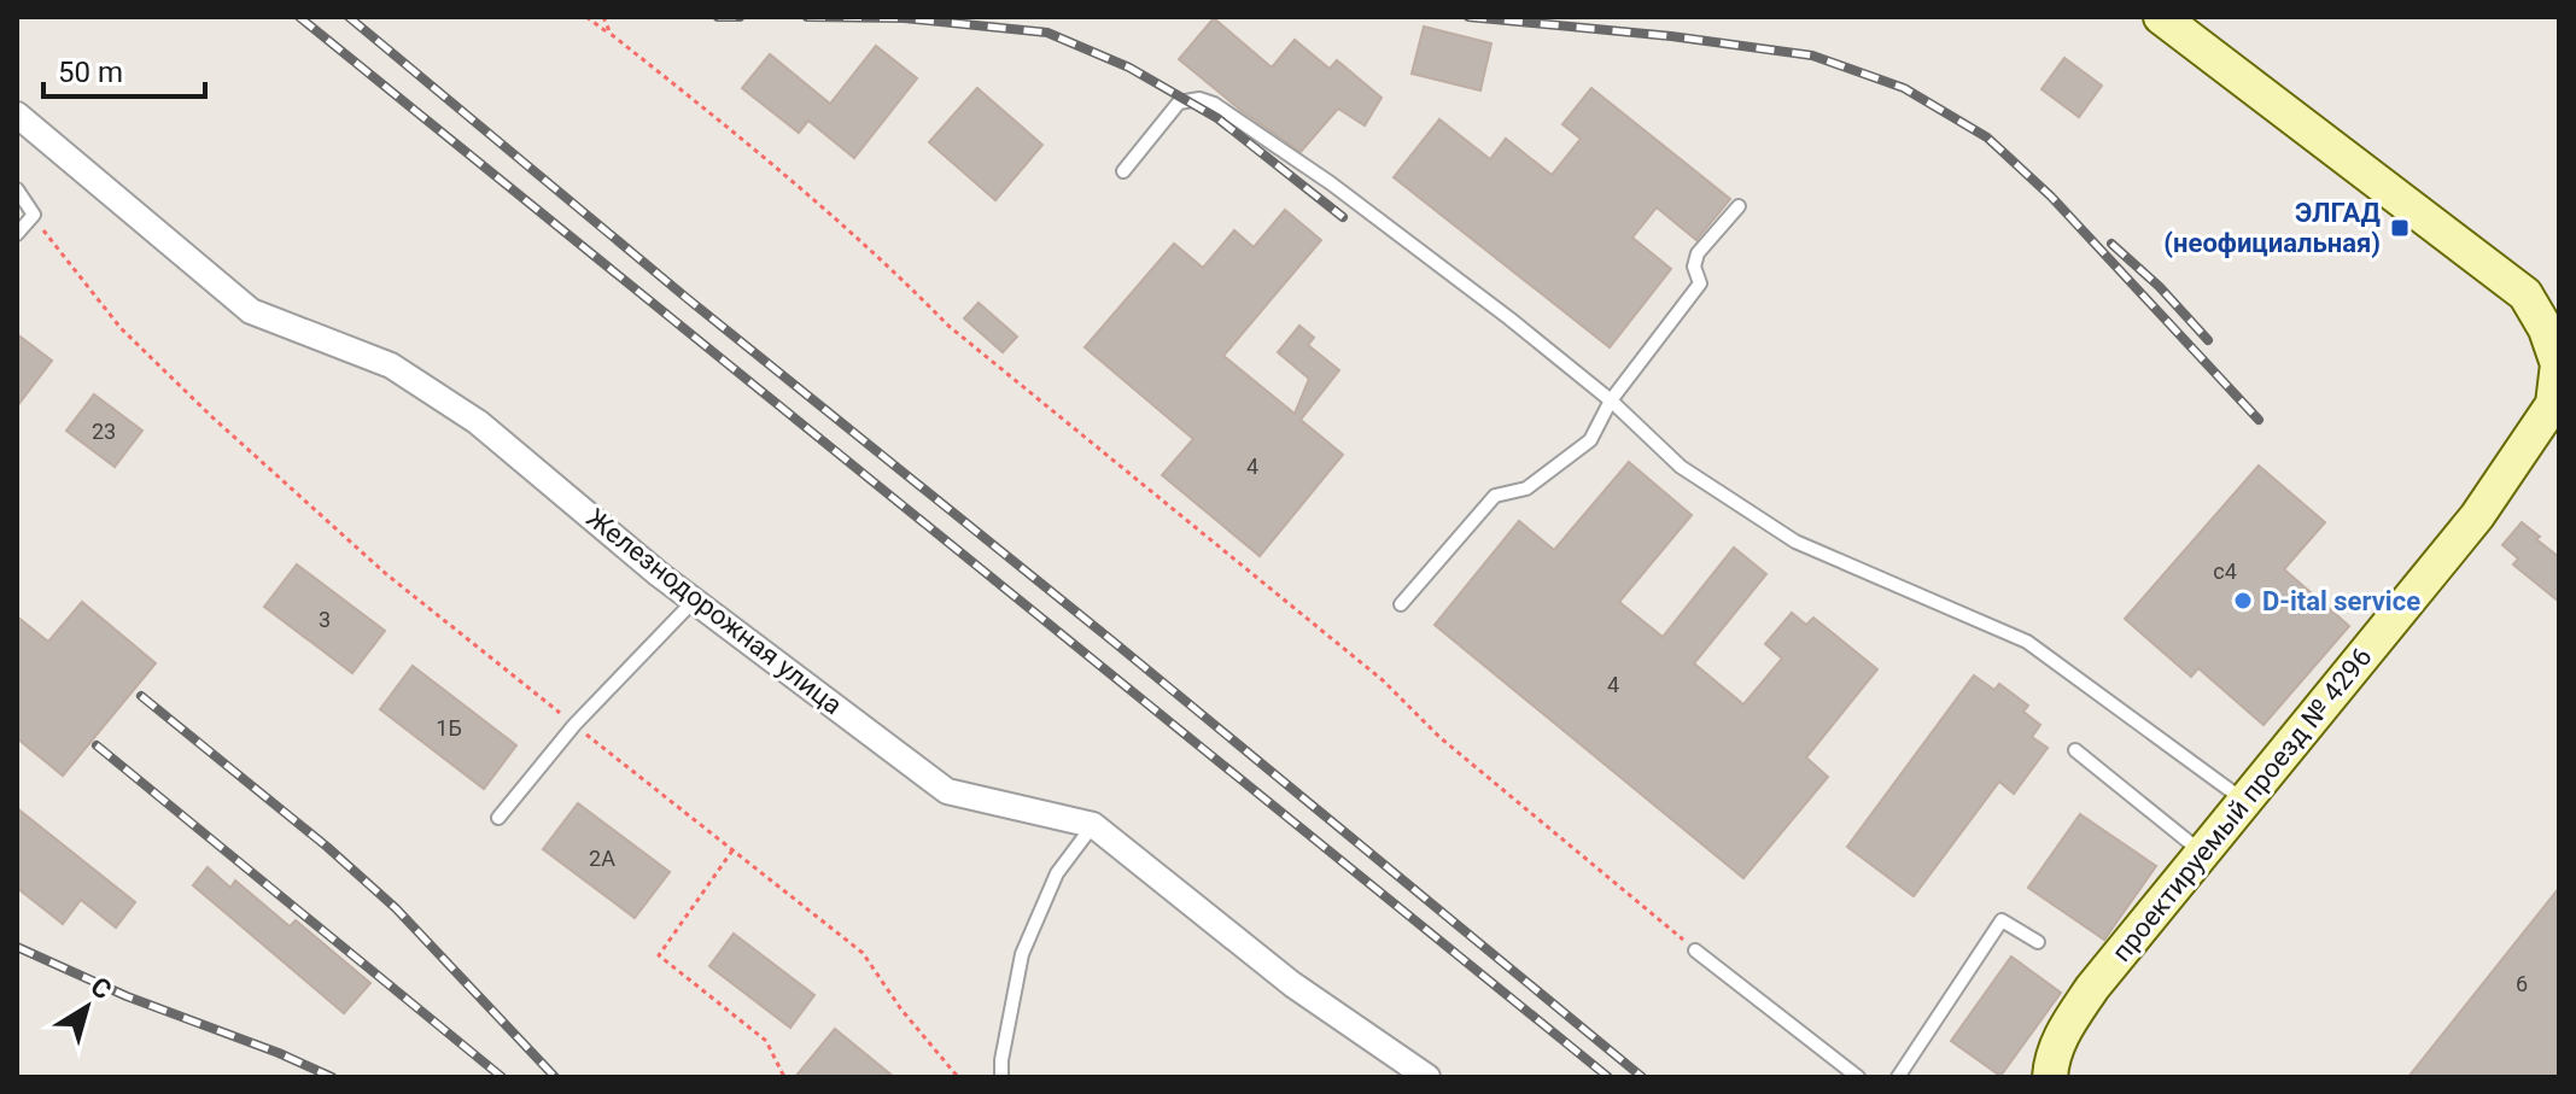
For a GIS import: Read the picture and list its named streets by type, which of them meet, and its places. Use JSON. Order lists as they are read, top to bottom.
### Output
{
  "streets": {
    "street": ["Железнодорожная улица", "проектируемый проезд № 4296"]
  },
  "places": {
    "transit": ["ЭЛГАД (неофициальная)"],
    "other": ["D-ital service"]
  },
  "house_numbers": [
    "23",
    "4",
    "с4",
    "3",
    "4",
    "1Б",
    "2А",
    "6"
  ],
  "scale_bar": "50 m",
  "north": "top right"
}
